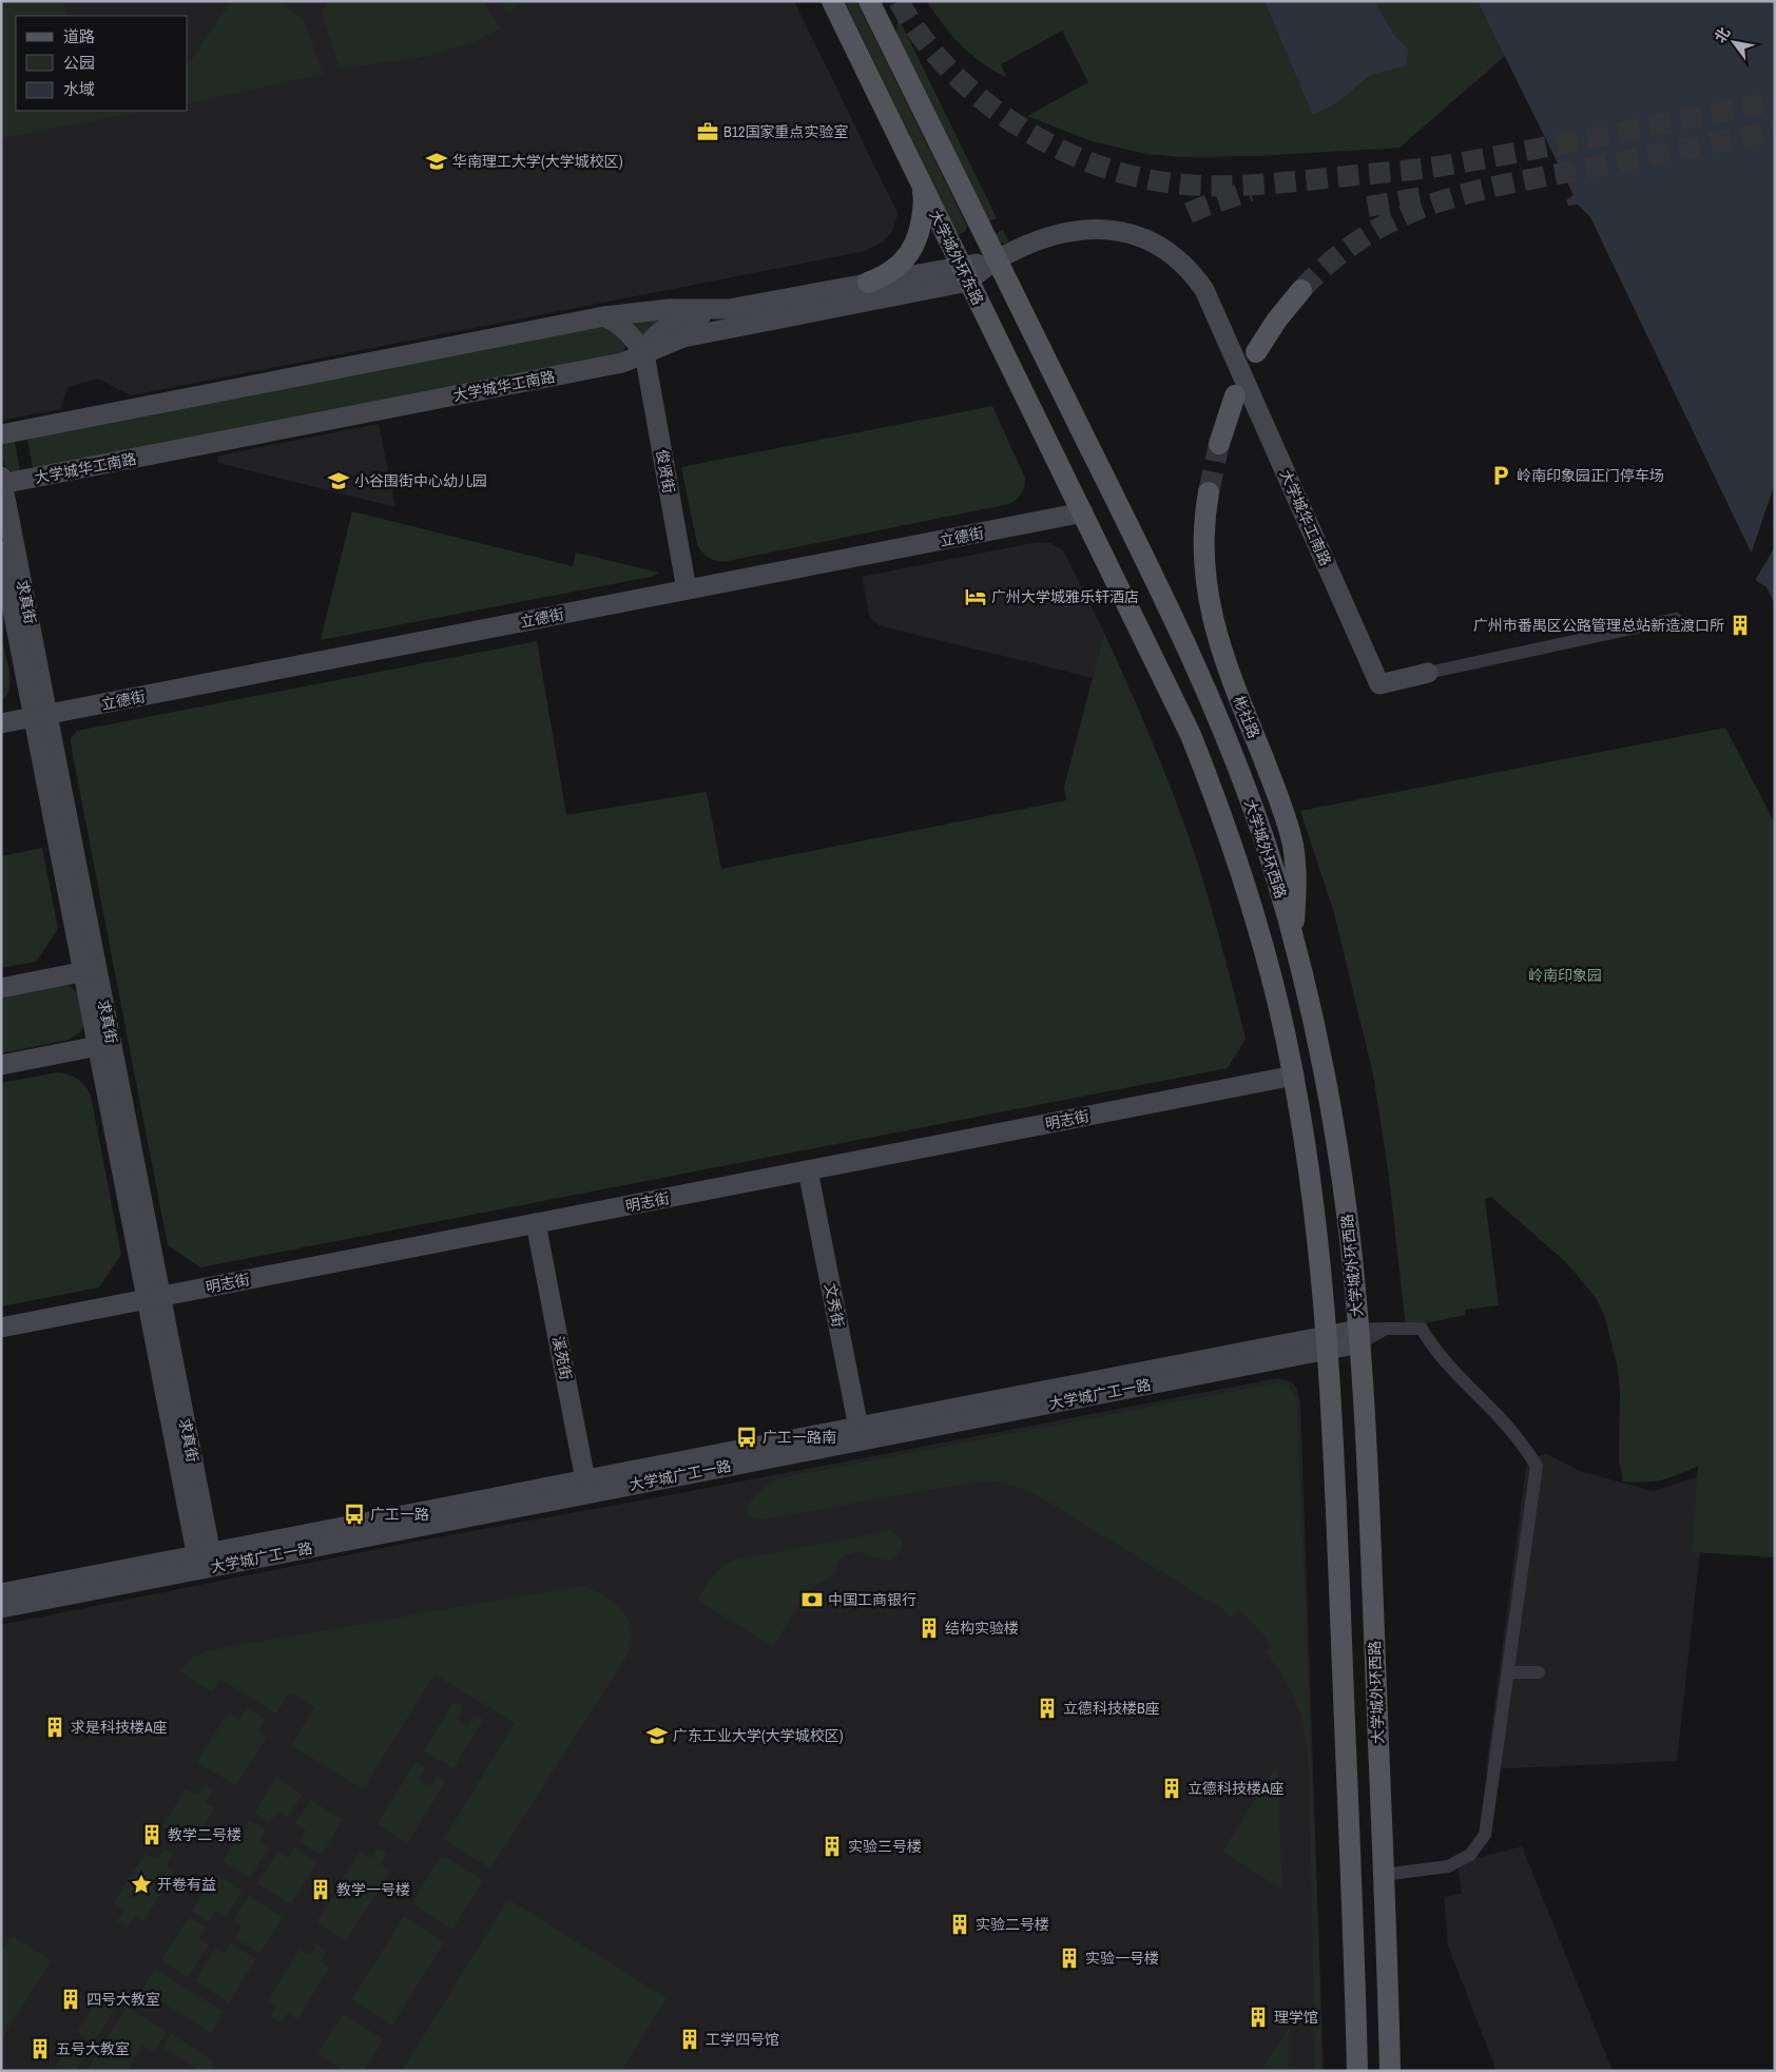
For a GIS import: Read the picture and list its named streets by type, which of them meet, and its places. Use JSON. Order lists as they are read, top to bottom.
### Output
{
  "streets": {
    "main road": ["大学城外环东路", "彬社路", "大学城外环西路"],
    "street": [
      "大学城华工南路",
      "俊贤街",
      "立德街",
      "求真街",
      "明志街",
      "文秀街",
      "溪苑街",
      "大学城广工一路"
    ]
  },
  "crossings": [
    ["大学城外环东路", "大学城华工南路"],
    ["大学城外环东路", "立德街"],
    ["大学城华工南路", "俊贤街"],
    ["大学城华工南路", "求真街"],
    ["大学城华工南路", "大学城外环西路"],
    ["俊贤街", "立德街"],
    ["立德街", "求真街"],
    ["求真街", "明志街"],
    ["求真街", "大学城广工一路"],
    ["彬社路", "大学城外环西路"],
    ["大学城外环西路", "大学城广工一路"],
    ["明志街", "文秀街"],
    ["明志街", "溪苑街"],
    ["文秀街", "大学城广工一路"],
    ["溪苑街", "大学城广工一路"]
  ],
  "parks": ["岭南印象园"],
  "places": {
    "office": ["B12国家重点实验室"],
    "school or university": ["华南理工大学(大学城校区)", "小谷围街中心幼儿园", "广东工业大学(大学城校区)"],
    "parking": ["岭南印象园正门停车场"],
    "hotel": ["广州大学城雅乐轩酒店"],
    "building": [
      "广州市番禺区公路管理总站新造渡口所",
      "结构实验楼",
      "立德科技楼B座",
      "求是科技楼A座",
      "立德科技楼A座",
      "教学二号楼",
      "实验三号楼",
      "教学一号楼",
      "实验二号楼",
      "实验一号楼",
      "四号大教室",
      "理学馆",
      "工学四号馆",
      "五号大教室"
    ],
    "bus stop": ["广工一路南", "广工一路"],
    "bank": ["中国工商银行"],
    "place": ["开卷有益"]
  },
  "legend": ["道路", "公园", "水域"],
  "north": "top left"
}
